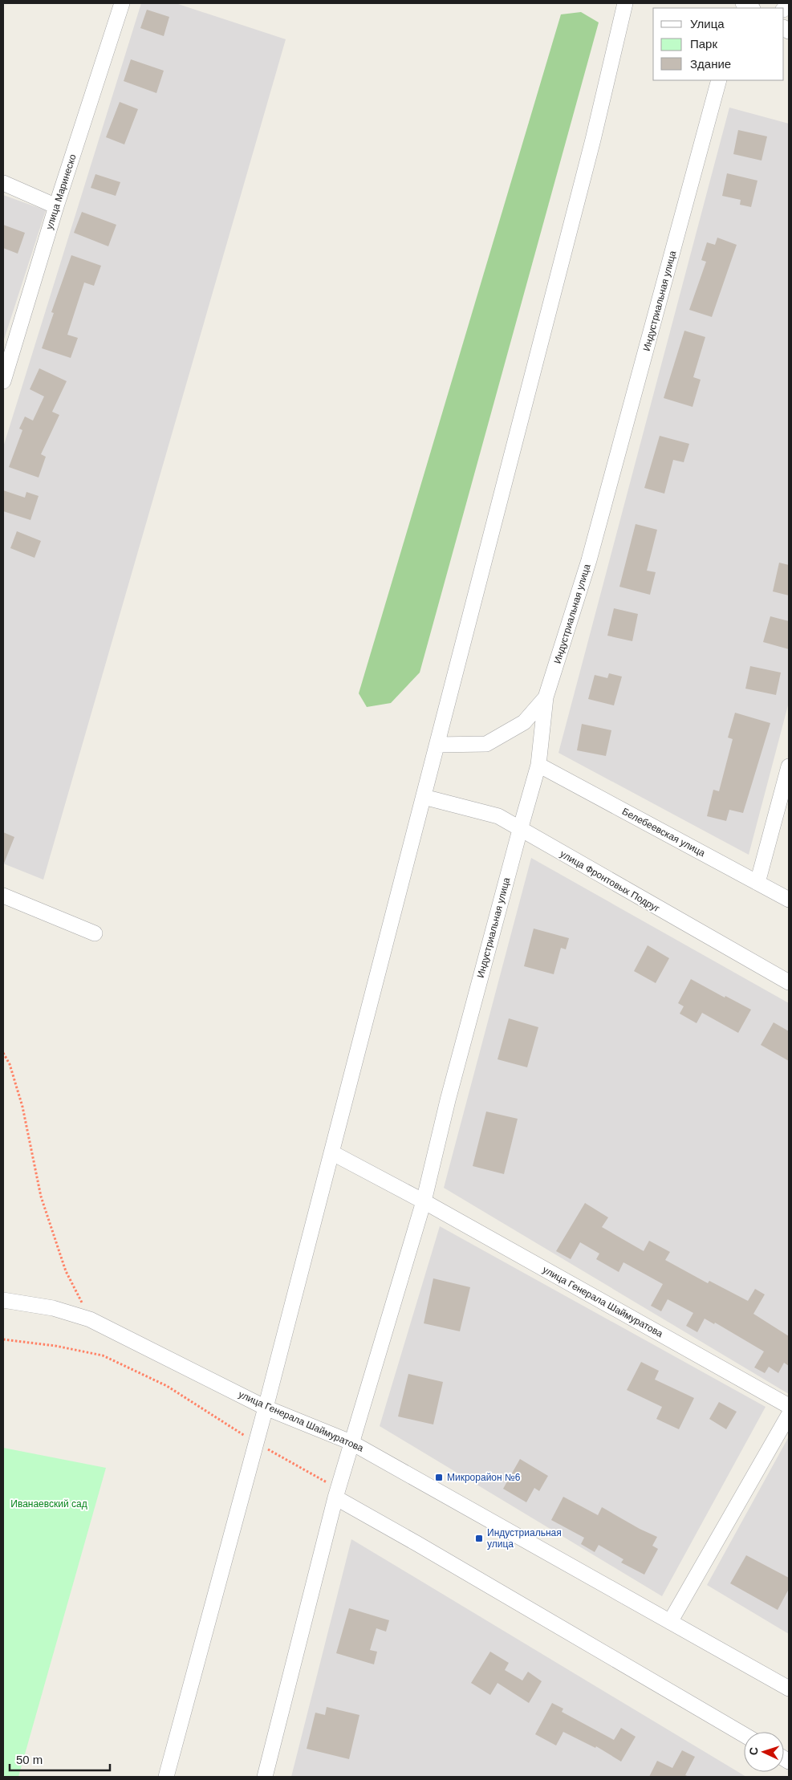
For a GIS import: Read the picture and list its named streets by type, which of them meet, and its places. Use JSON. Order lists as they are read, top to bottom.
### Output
{
  "streets": {
    "street": [
      "улица Маринеско",
      "Индустриальная улица",
      "Белебеевская улица",
      "улица Фронтовых Подруг",
      "улица Генерала Шаймуратова"
    ]
  },
  "crossings": [
    ["Индустриальная улица", "Белебеевская улица"],
    ["Индустриальная улица", "улица Фронтовых Подруг"],
    ["Индустриальная улица", "улица Генерала Шаймуратова"]
  ],
  "parks": ["Иванаевский сад"],
  "places": {
    "transit": ["Микрорайон №6", "Индустриальная улица"]
  },
  "legend": ["Улица", "Парк", "Здание"],
  "scale_bar": "50 m",
  "north": "left"
}
